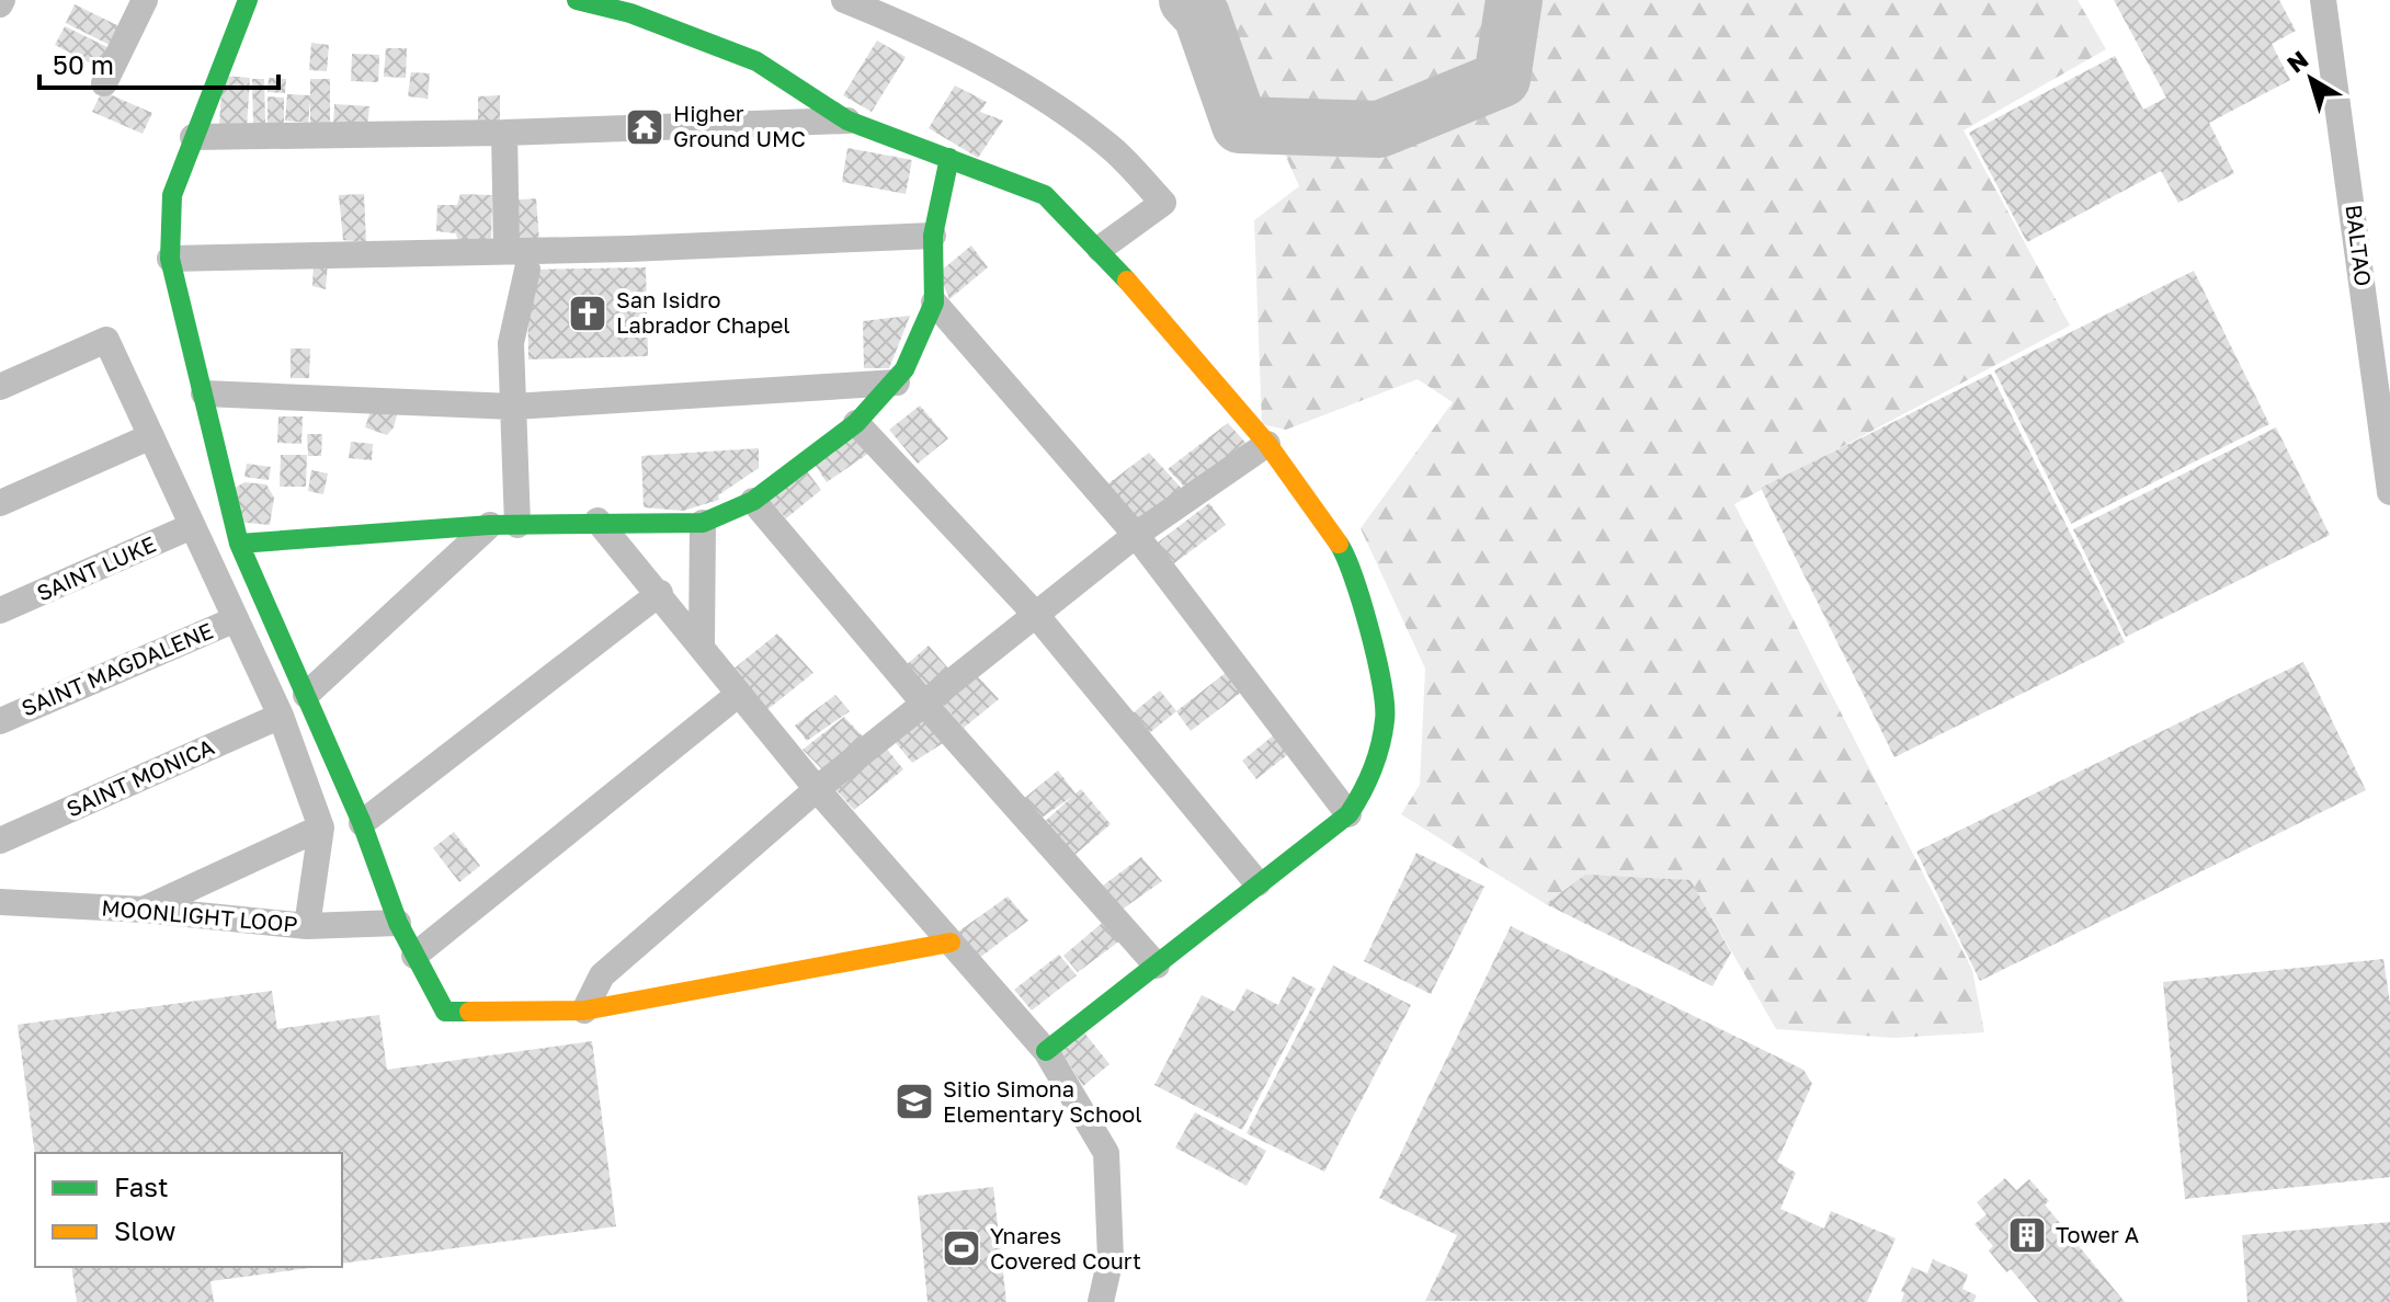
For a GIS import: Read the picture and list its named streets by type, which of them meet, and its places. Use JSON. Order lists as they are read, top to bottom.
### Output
{
  "streets": {
    "street": [
      "BALTAO",
      "SAINT LUKE",
      "SAINT MAGDALENE",
      "SAINT MONICA",
      "MOONLIGHT LOOP"
    ]
  },
  "places": {
    "temple": ["Higher Ground UMC"],
    "church": ["San Isidro Labrador Chapel"],
    "school or university": ["Sitio Simona Elementary School"],
    "building": ["Tower A"],
    "sports": ["Ynares Covered Court"]
  },
  "legend": ["Fast", "Slow"],
  "scale_bar": "50 m",
  "north": "top left"
}
